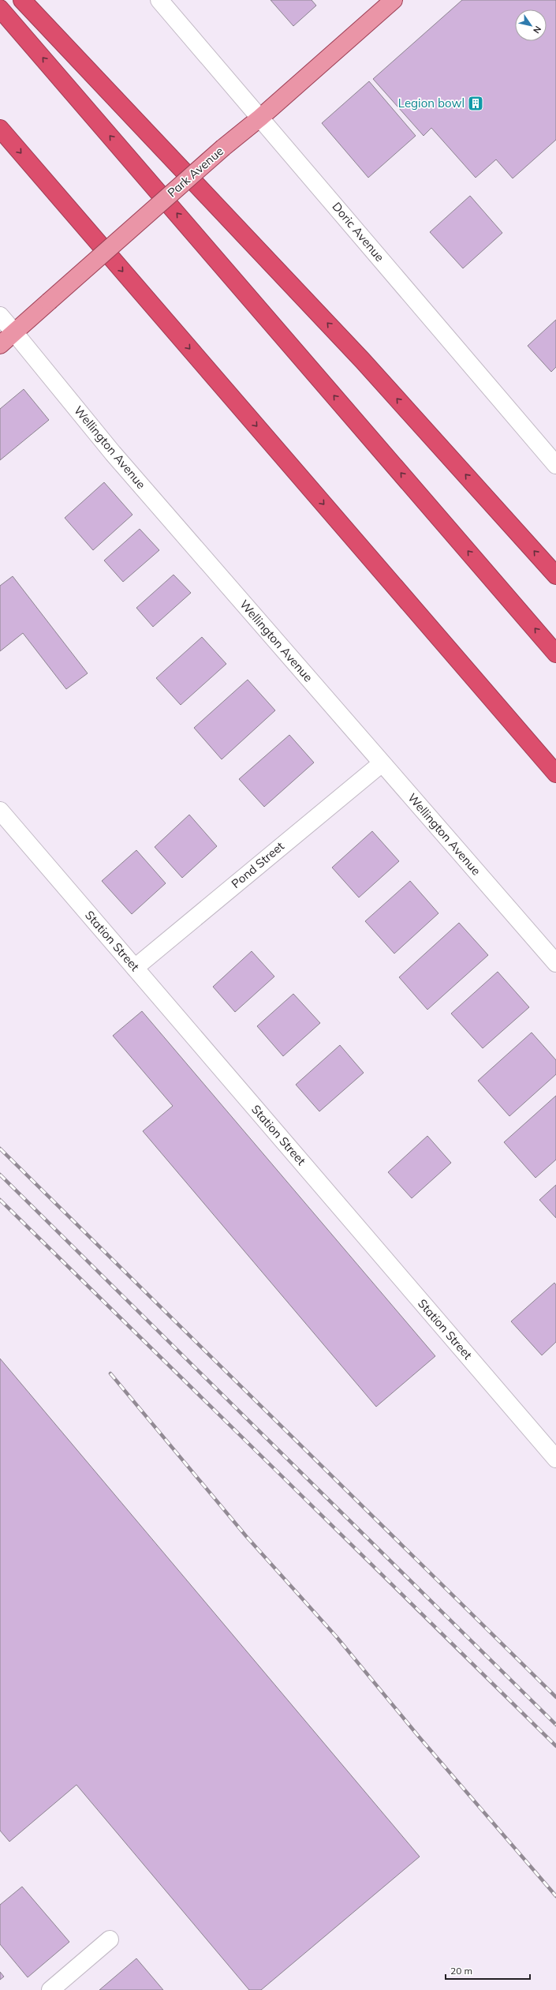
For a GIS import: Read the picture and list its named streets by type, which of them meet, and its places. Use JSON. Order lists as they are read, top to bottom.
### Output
{
  "streets": {
    "main road": ["Park Avenue"],
    "street": [
      "Doric Avenue",
      "Wellington Avenue",
      "Pond Street",
      "Station Street"
    ]
  },
  "crossings": [
    ["Park Avenue", "Doric Avenue"],
    ["Park Avenue", "Wellington Avenue"],
    ["Wellington Avenue", "Pond Street"],
    ["Pond Street", "Station Street"]
  ],
  "places": {
    "building": ["Legion bowl"]
  },
  "scale_bar": "20 m",
  "north": "bottom right"
}
